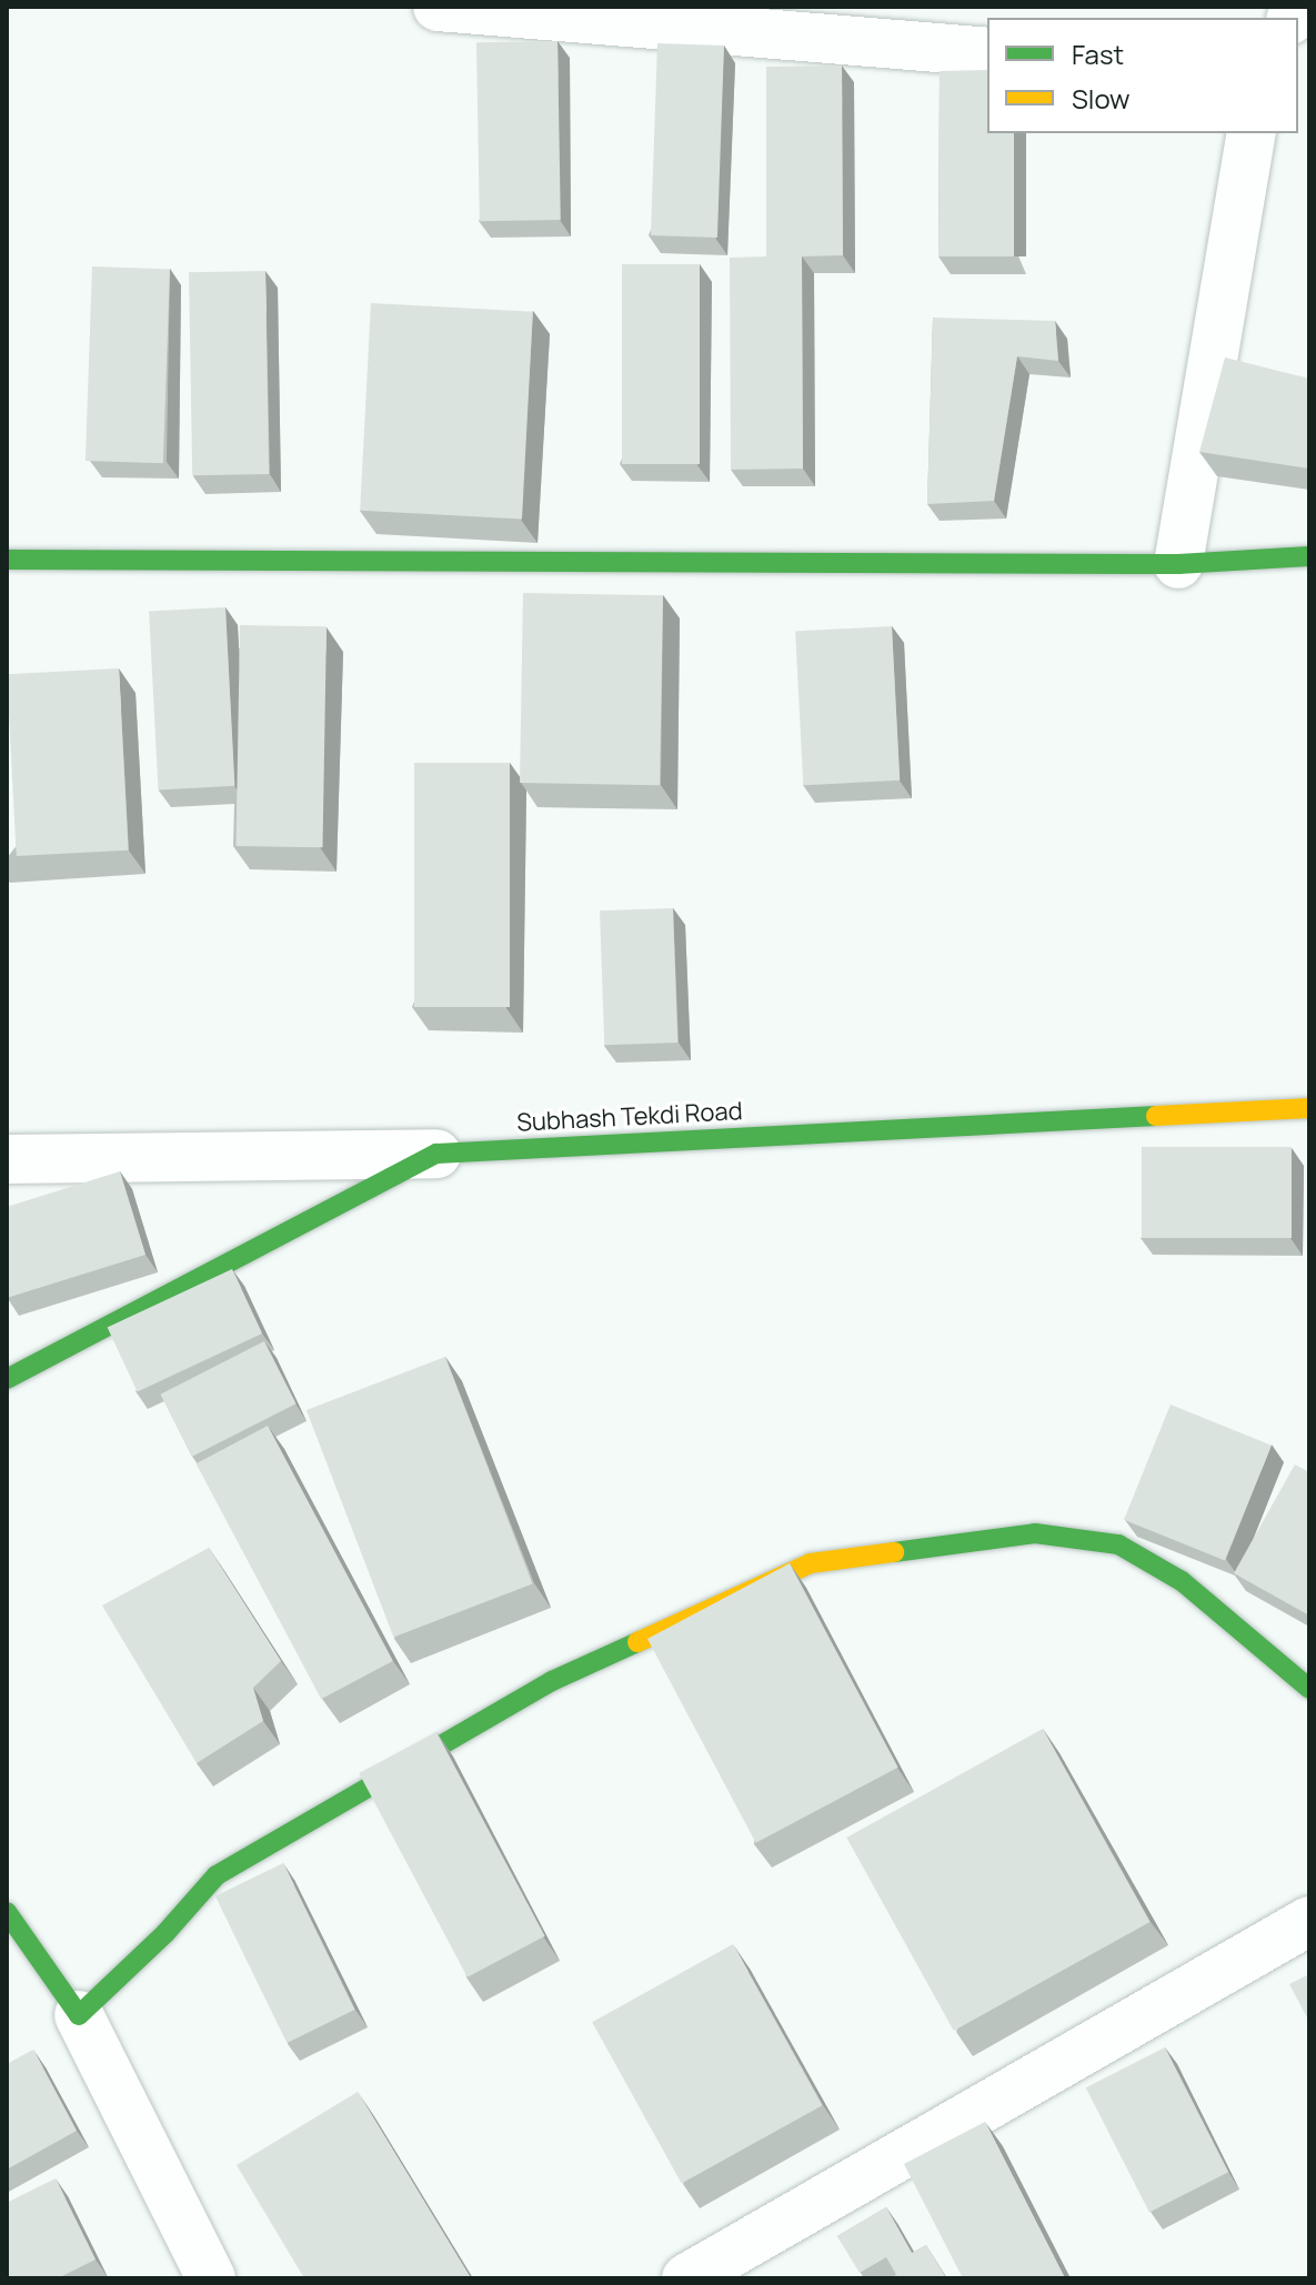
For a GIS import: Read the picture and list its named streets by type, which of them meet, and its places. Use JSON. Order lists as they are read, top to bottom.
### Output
{
  "streets": {
    "street": ["Subhash Tekdi Road"]
  },
  "legend": ["Fast", "Slow"]
}
